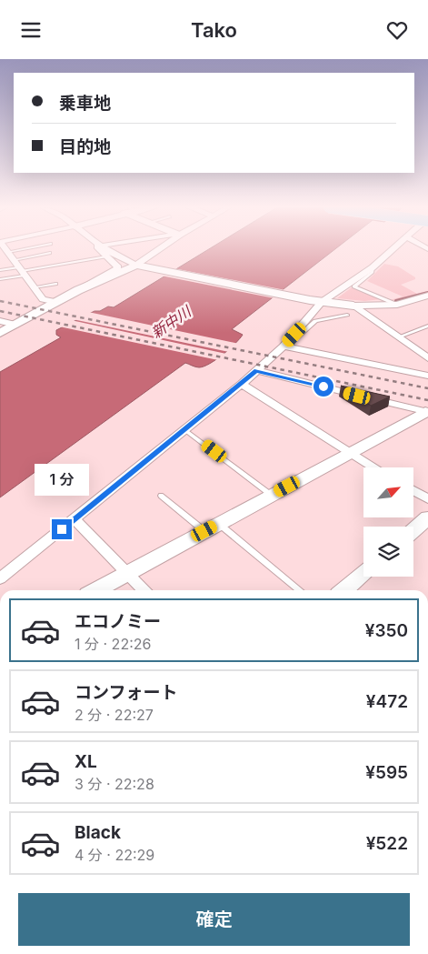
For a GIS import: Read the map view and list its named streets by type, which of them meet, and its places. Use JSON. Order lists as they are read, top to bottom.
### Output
{
  "water": ["新中川"],
  "north": "top right",
  "page": {
    "header": "Tako",
    "banner": ["乗車地", "目的地"],
    "bubble": "1 分",
    "list": [
      {
        "name": "エコノミー",
        "note": "1 分 · 22:26",
        "value": "¥350"
      },
      {
        "name": "コンフォート",
        "note": "2 分 · 22:27",
        "value": "¥472"
      },
      {
        "name": "XL",
        "note": "3 分 · 22:28",
        "value": "¥595"
      },
      {
        "name": "Black",
        "note": "4 分 · 22:29",
        "value": "¥522"
      }
    ],
    "buttons": "確定"
  }
}
